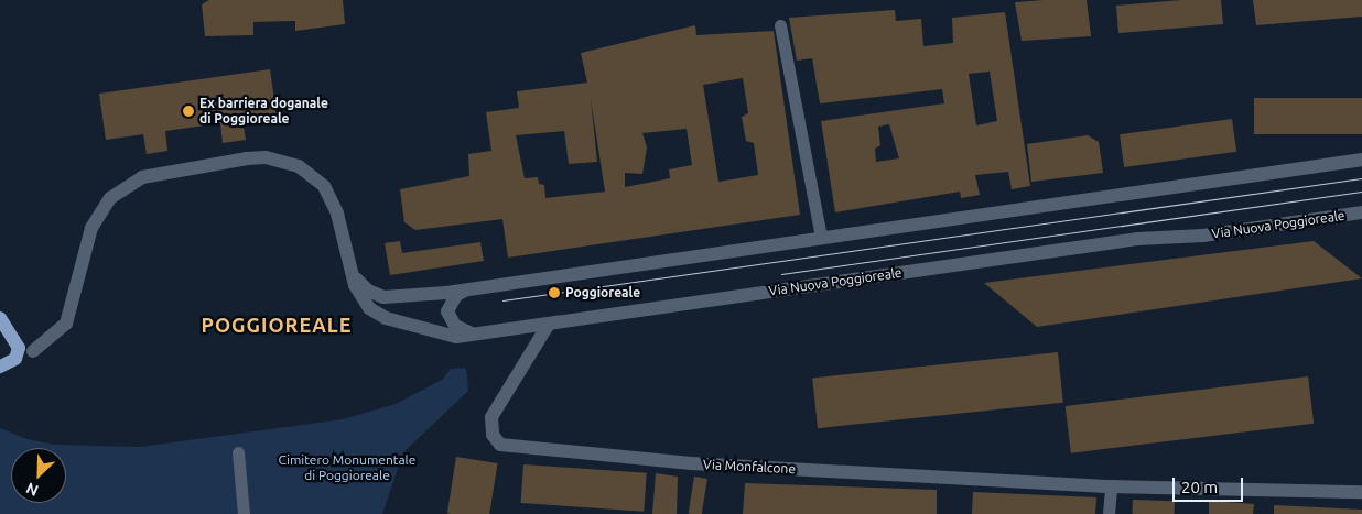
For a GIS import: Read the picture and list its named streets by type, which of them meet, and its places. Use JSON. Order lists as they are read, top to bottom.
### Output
{
  "streets": {
    "street": ["Via Nuova Poggioreale", "Via Monfalcone"]
  },
  "crossings": [
    ["Via Nuova Poggioreale", "Via Monfalcone"]
  ],
  "districts": ["POGGIOREALE"],
  "parks": ["Cimitero Monumentale di Poggioreale"],
  "places": ["Ex barriera doganale di Poggioreale", "Poggioreale"],
  "scale_bar": "20 m",
  "north": "bottom left"
}
